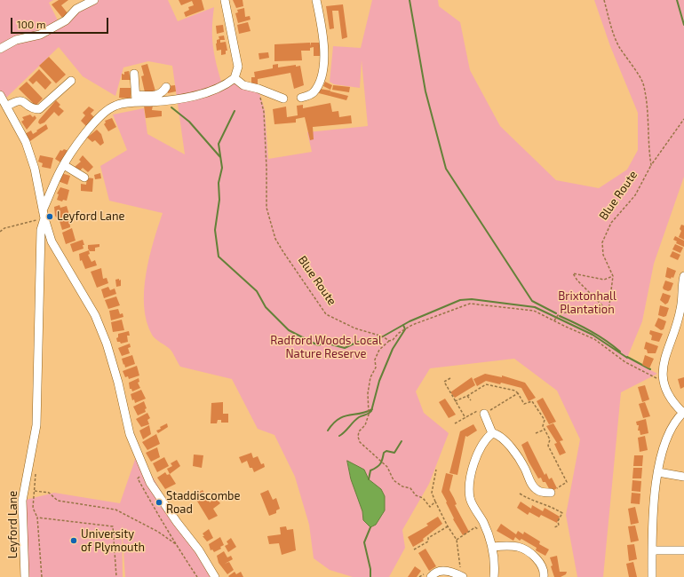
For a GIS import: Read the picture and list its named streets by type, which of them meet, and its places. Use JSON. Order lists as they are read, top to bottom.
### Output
{
  "streets": {
    "street": ["Leyford Lane"],
    "path": ["Blue Route"]
  },
  "parks": ["Brixtonhall Plantation", "Radford Woods Local Nature Reserve"],
  "places": ["Leyford Lane", "Staddiscombe Road", "University of Plymouth"],
  "scale_bar": "100 m"
}
